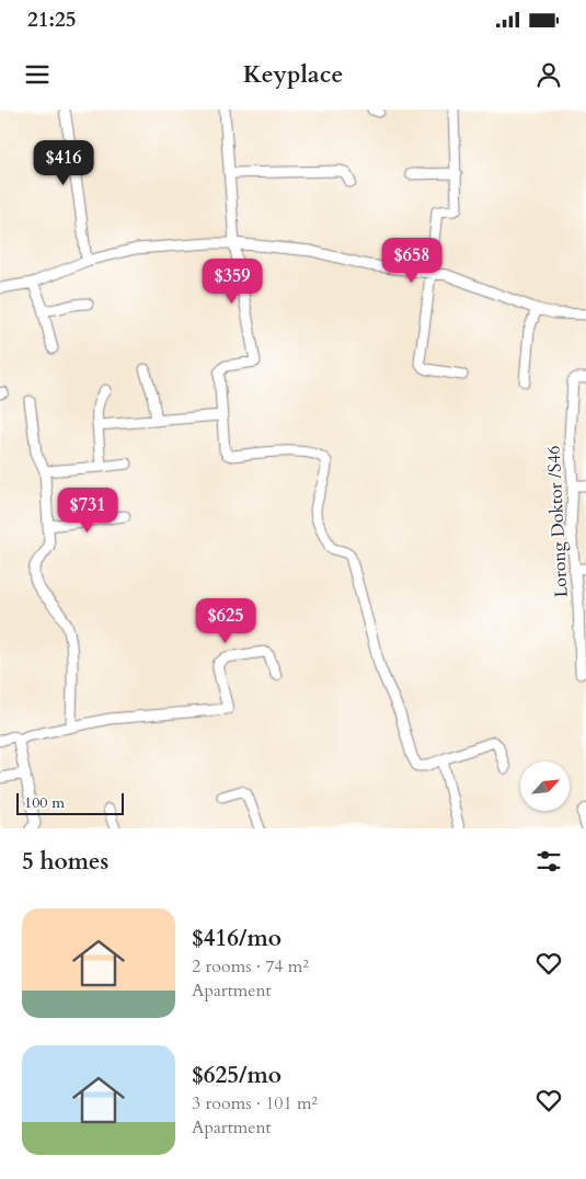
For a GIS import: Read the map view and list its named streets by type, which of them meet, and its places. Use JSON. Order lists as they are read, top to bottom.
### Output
{
  "streets": {
    "street": ["Lorong Doktor /S46"]
  },
  "scale_bar": "100 m",
  "north": "top right",
  "page": {
    "status": "21:25",
    "header": "Keyplace",
    "price": [
      "$416",
      "$658",
      "$359",
      "$731",
      "$625"
    ],
    "scale": "100 m",
    "heading": "5 homes",
    "list": [
      {
        "name": "$416/mo",
        "note": "2 rooms · 74 m² · Apartment"
      },
      {
        "name": "$625/mo",
        "note": "3 rooms · 101 m² · Apartment"
      }
    ]
  }
}
